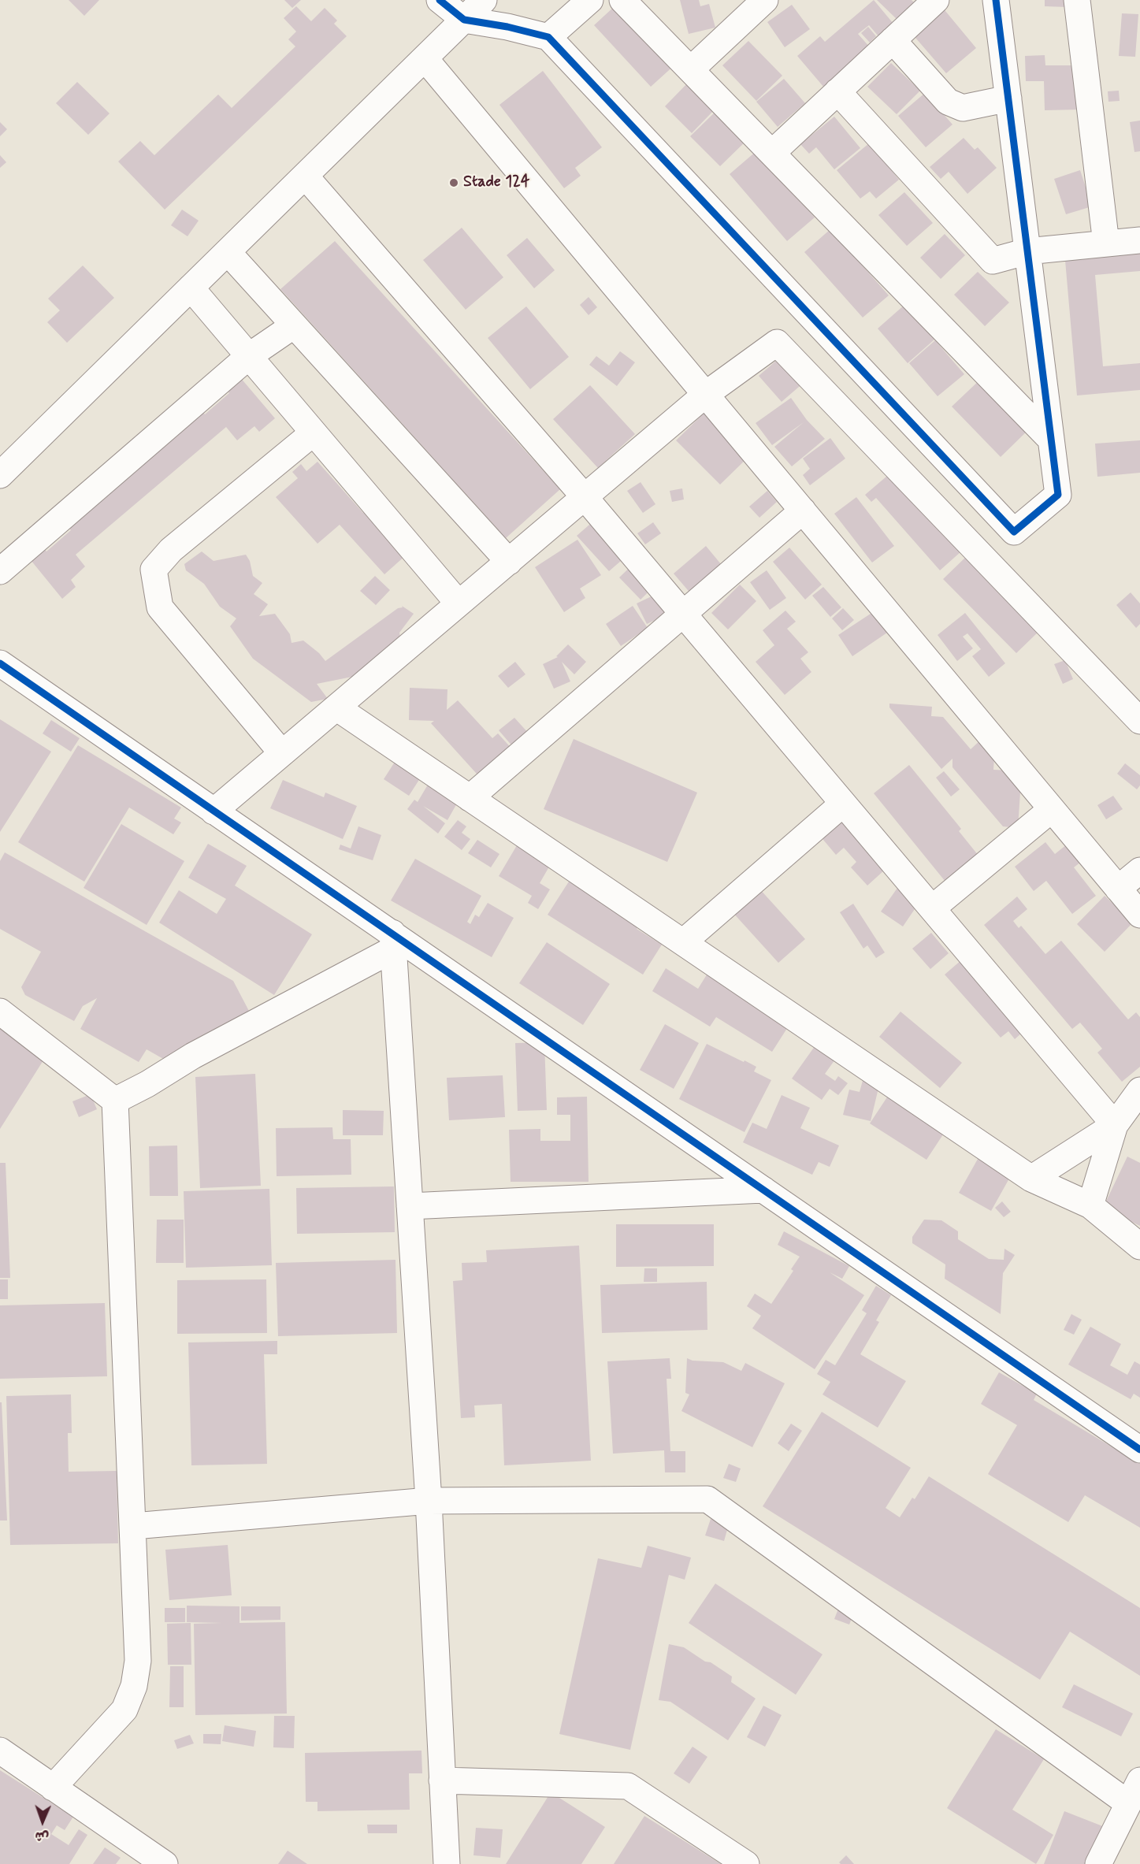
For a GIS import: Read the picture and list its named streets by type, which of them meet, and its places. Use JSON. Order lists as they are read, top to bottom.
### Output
{
  "places": ["Stade 124"],
  "north": "bottom"
}
